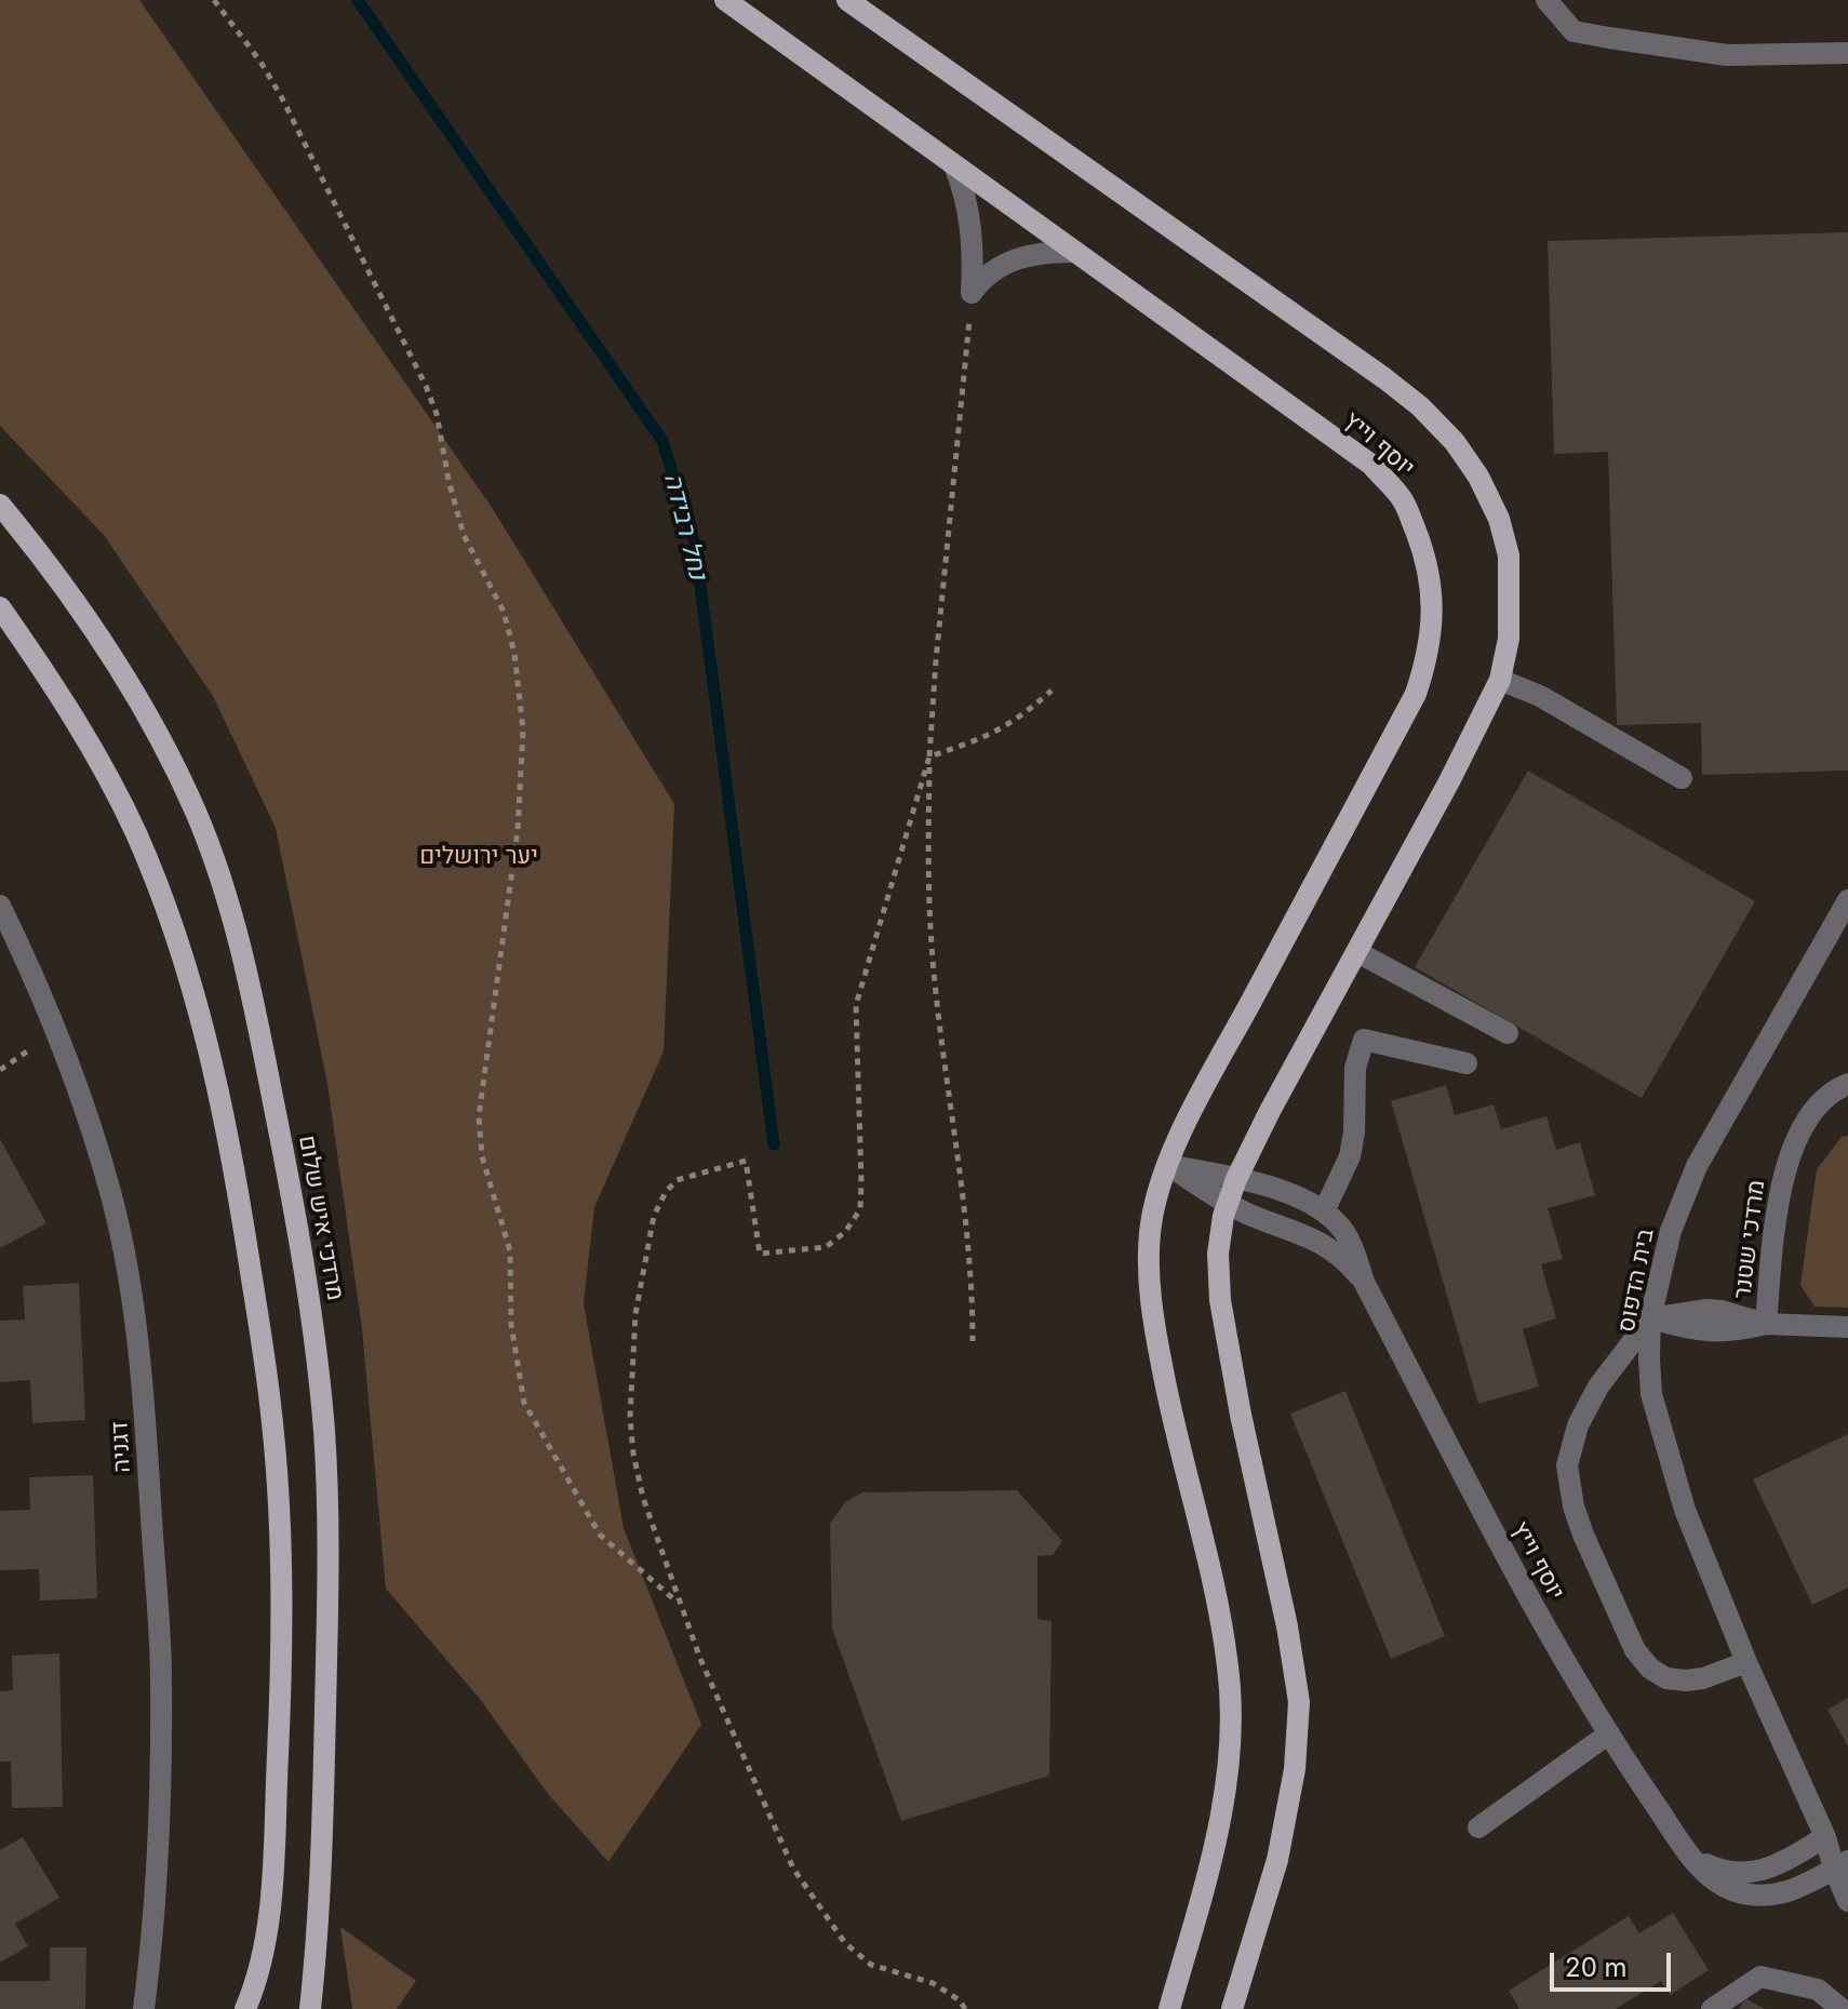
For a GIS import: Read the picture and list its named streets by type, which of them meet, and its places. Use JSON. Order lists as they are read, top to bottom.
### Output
{
  "streets": {
    "main road": ["יוסף וייץ", "מרדכי איש שלום"],
    "street": ["מרדכי שטנר", "בית הדפוס", "דגניה"]
  },
  "crossings": [
    ["יוסף וייץ", "בית הדפוס"],
    ["מרדכי שטנר", "בית הדפוס"]
  ],
  "water": ["נחל רבידה"],
  "parks": ["יער ירושלים"],
  "scale_bar": "20 m"
}
